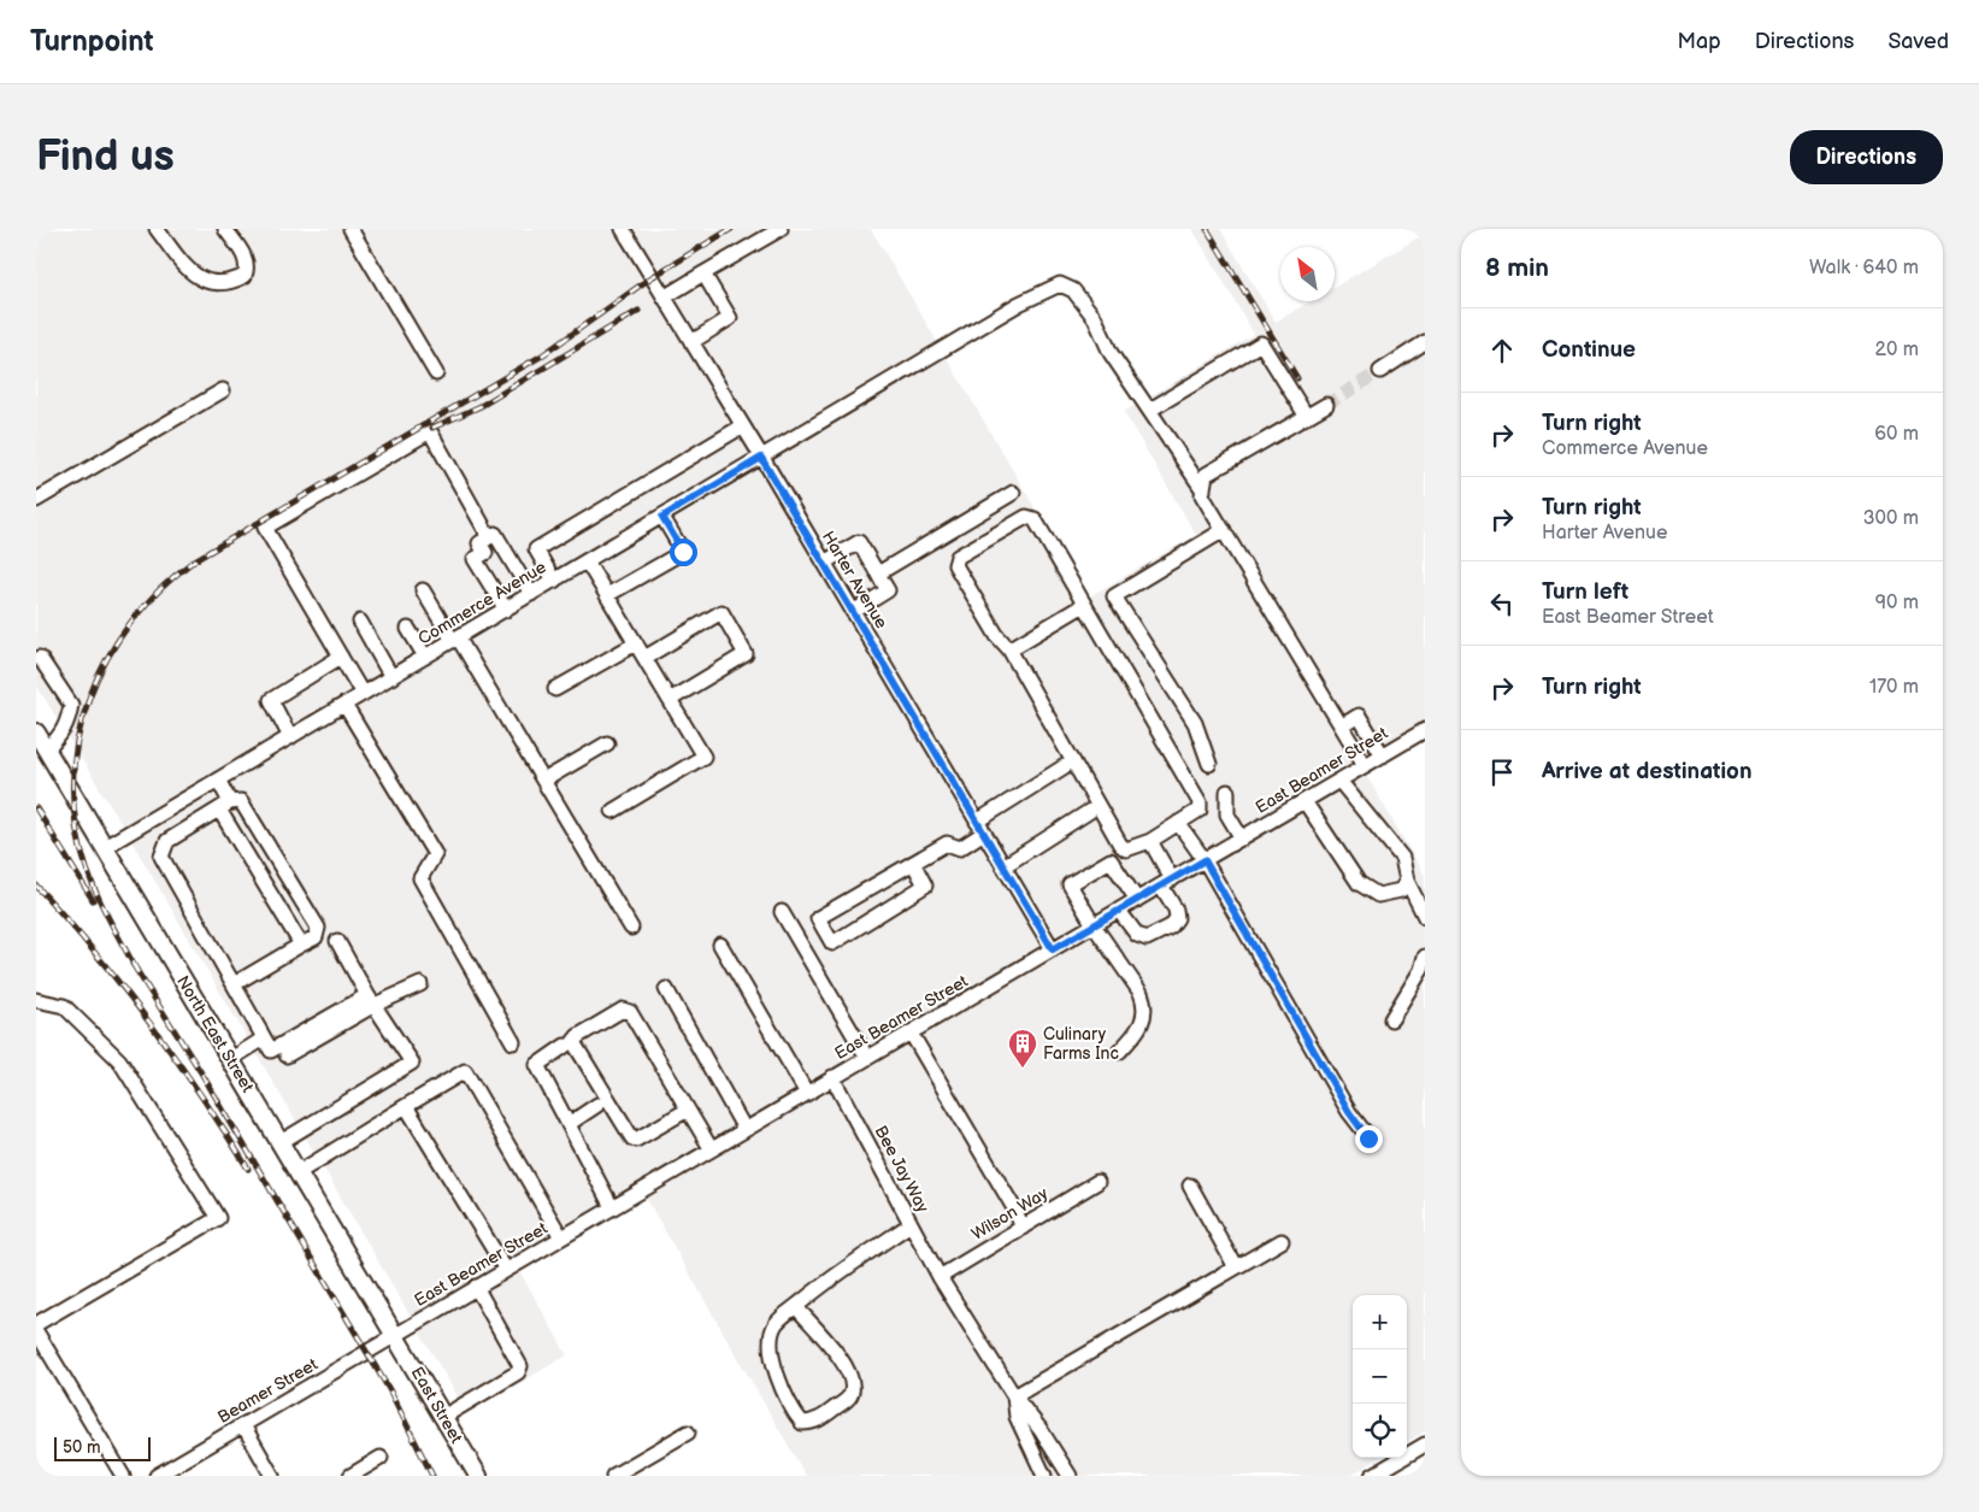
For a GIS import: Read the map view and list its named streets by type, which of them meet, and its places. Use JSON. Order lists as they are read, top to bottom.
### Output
{
  "streets": {
    "main road": ["North East Street", "East Street"],
    "street": [
      "Harter Avenue",
      "Commerce Avenue",
      "East Beamer Street",
      "Bee Jay Way",
      "Wilson Way",
      "Beamer Street"
    ]
  },
  "crossings": [
    ["Harter Avenue", "Commerce Avenue"],
    ["Harter Avenue", "East Beamer Street"],
    ["Commerce Avenue", "North East Street"],
    ["East Beamer Street", "North East Street"],
    ["East Beamer Street", "Bee Jay Way"],
    ["East Beamer Street", "Beamer Street"],
    ["East Beamer Street", "East Street"],
    ["North East Street", "Beamer Street"],
    ["North East Street", "East Street"],
    ["Bee Jay Way", "Wilson Way"],
    ["Beamer Street", "East Street"]
  ],
  "places": {
    "building": ["Culinary Farms Inc"]
  },
  "scale_bar": "50 m",
  "north": "top left",
  "page": {
    "header": "Turnpoint",
    "nav": ["Map", "Directions", "Saved"],
    "buttons": "Directions",
    "title": "Find us",
    "heading": ["8 min", "Walk · 640 m"],
    "list": [
      ["Continue", "20 m"],
      ["Turn right", "Commerce Avenue", "60 m"],
      ["Turn right", "Harter Avenue", "300 m"],
      ["Turn left", "East Beamer Street", "90 m"],
      ["Turn right", "170 m"],
      "Arrive at destination"
    ],
    "map_buttons": ["+", "−"],
    "scale": "50 m"
  }
}
